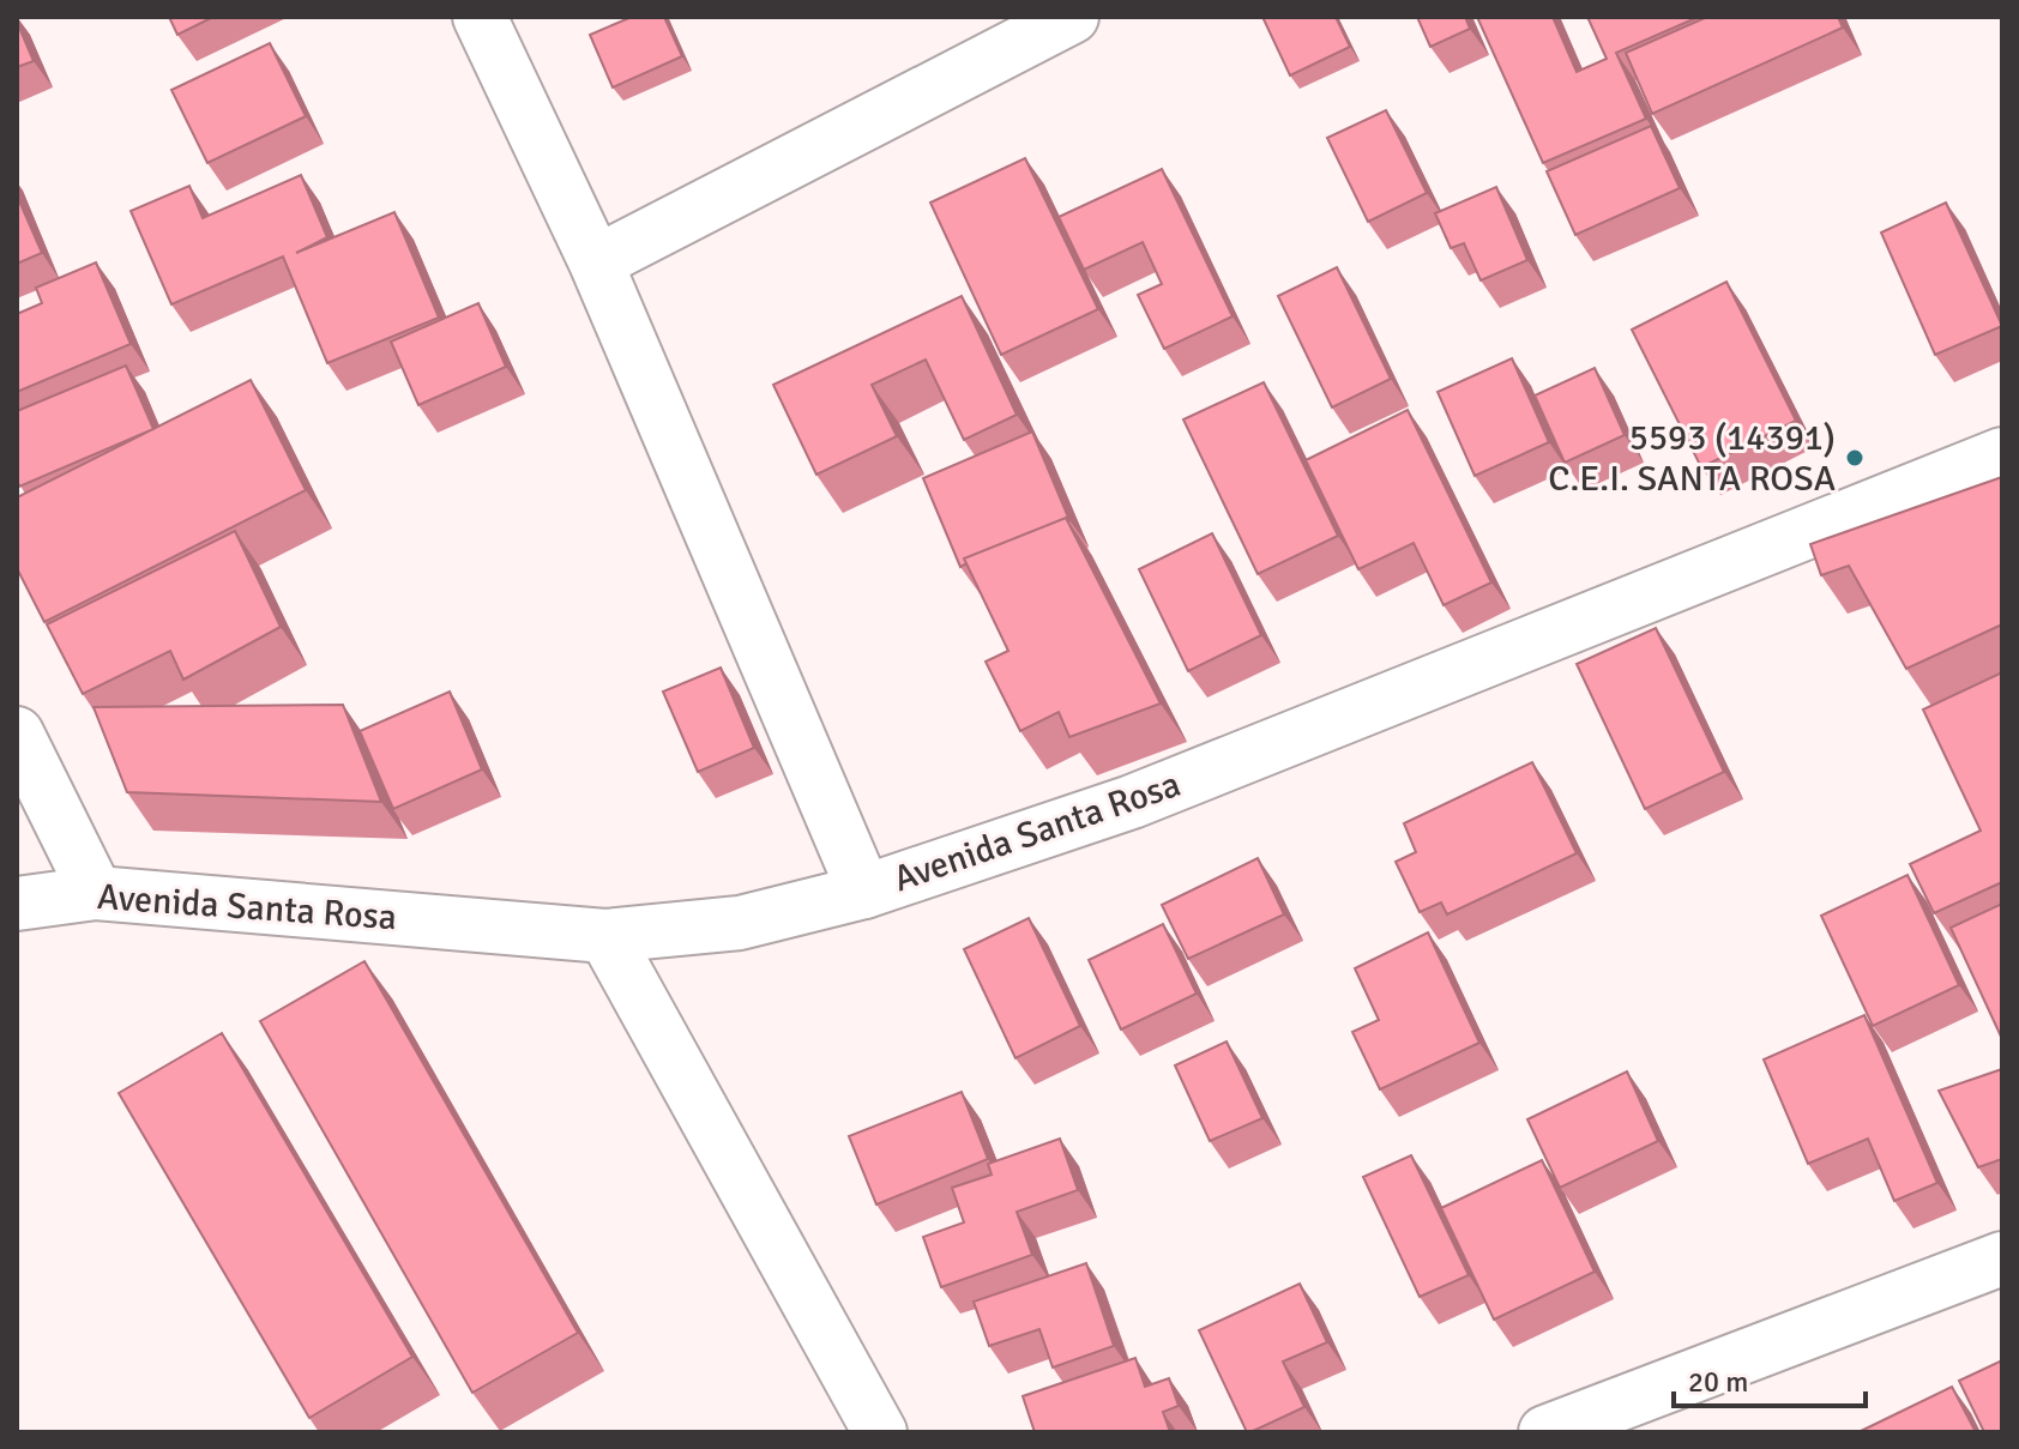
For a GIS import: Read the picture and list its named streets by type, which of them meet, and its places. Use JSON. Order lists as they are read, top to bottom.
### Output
{
  "streets": {
    "street": ["Avenida Santa Rosa"]
  },
  "places": ["5593 (14391) C.E.I. SANTA ROSA"],
  "scale_bar": "20 m"
}
